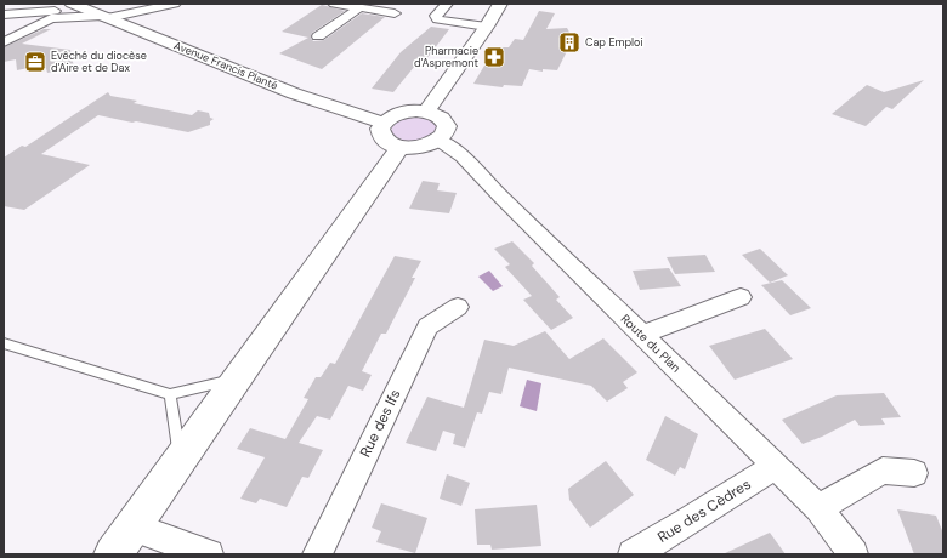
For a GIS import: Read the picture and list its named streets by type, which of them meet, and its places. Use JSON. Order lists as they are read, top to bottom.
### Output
{
  "streets": {
    "street": [
      "Avenue Francis Planté",
      "Route du Plan",
      "Rue des Ifs",
      "Rue des Cèdres"
    ]
  },
  "crossings": [
    ["Route du Plan", "Rue des Cèdres"]
  ],
  "places": {
    "building": ["Cap Emploi"],
    "pharmacy": ["Pharmacie d'Aspremont"],
    "office": ["Evêché du diocèse d'Aire et de Dax"]
  }
}
